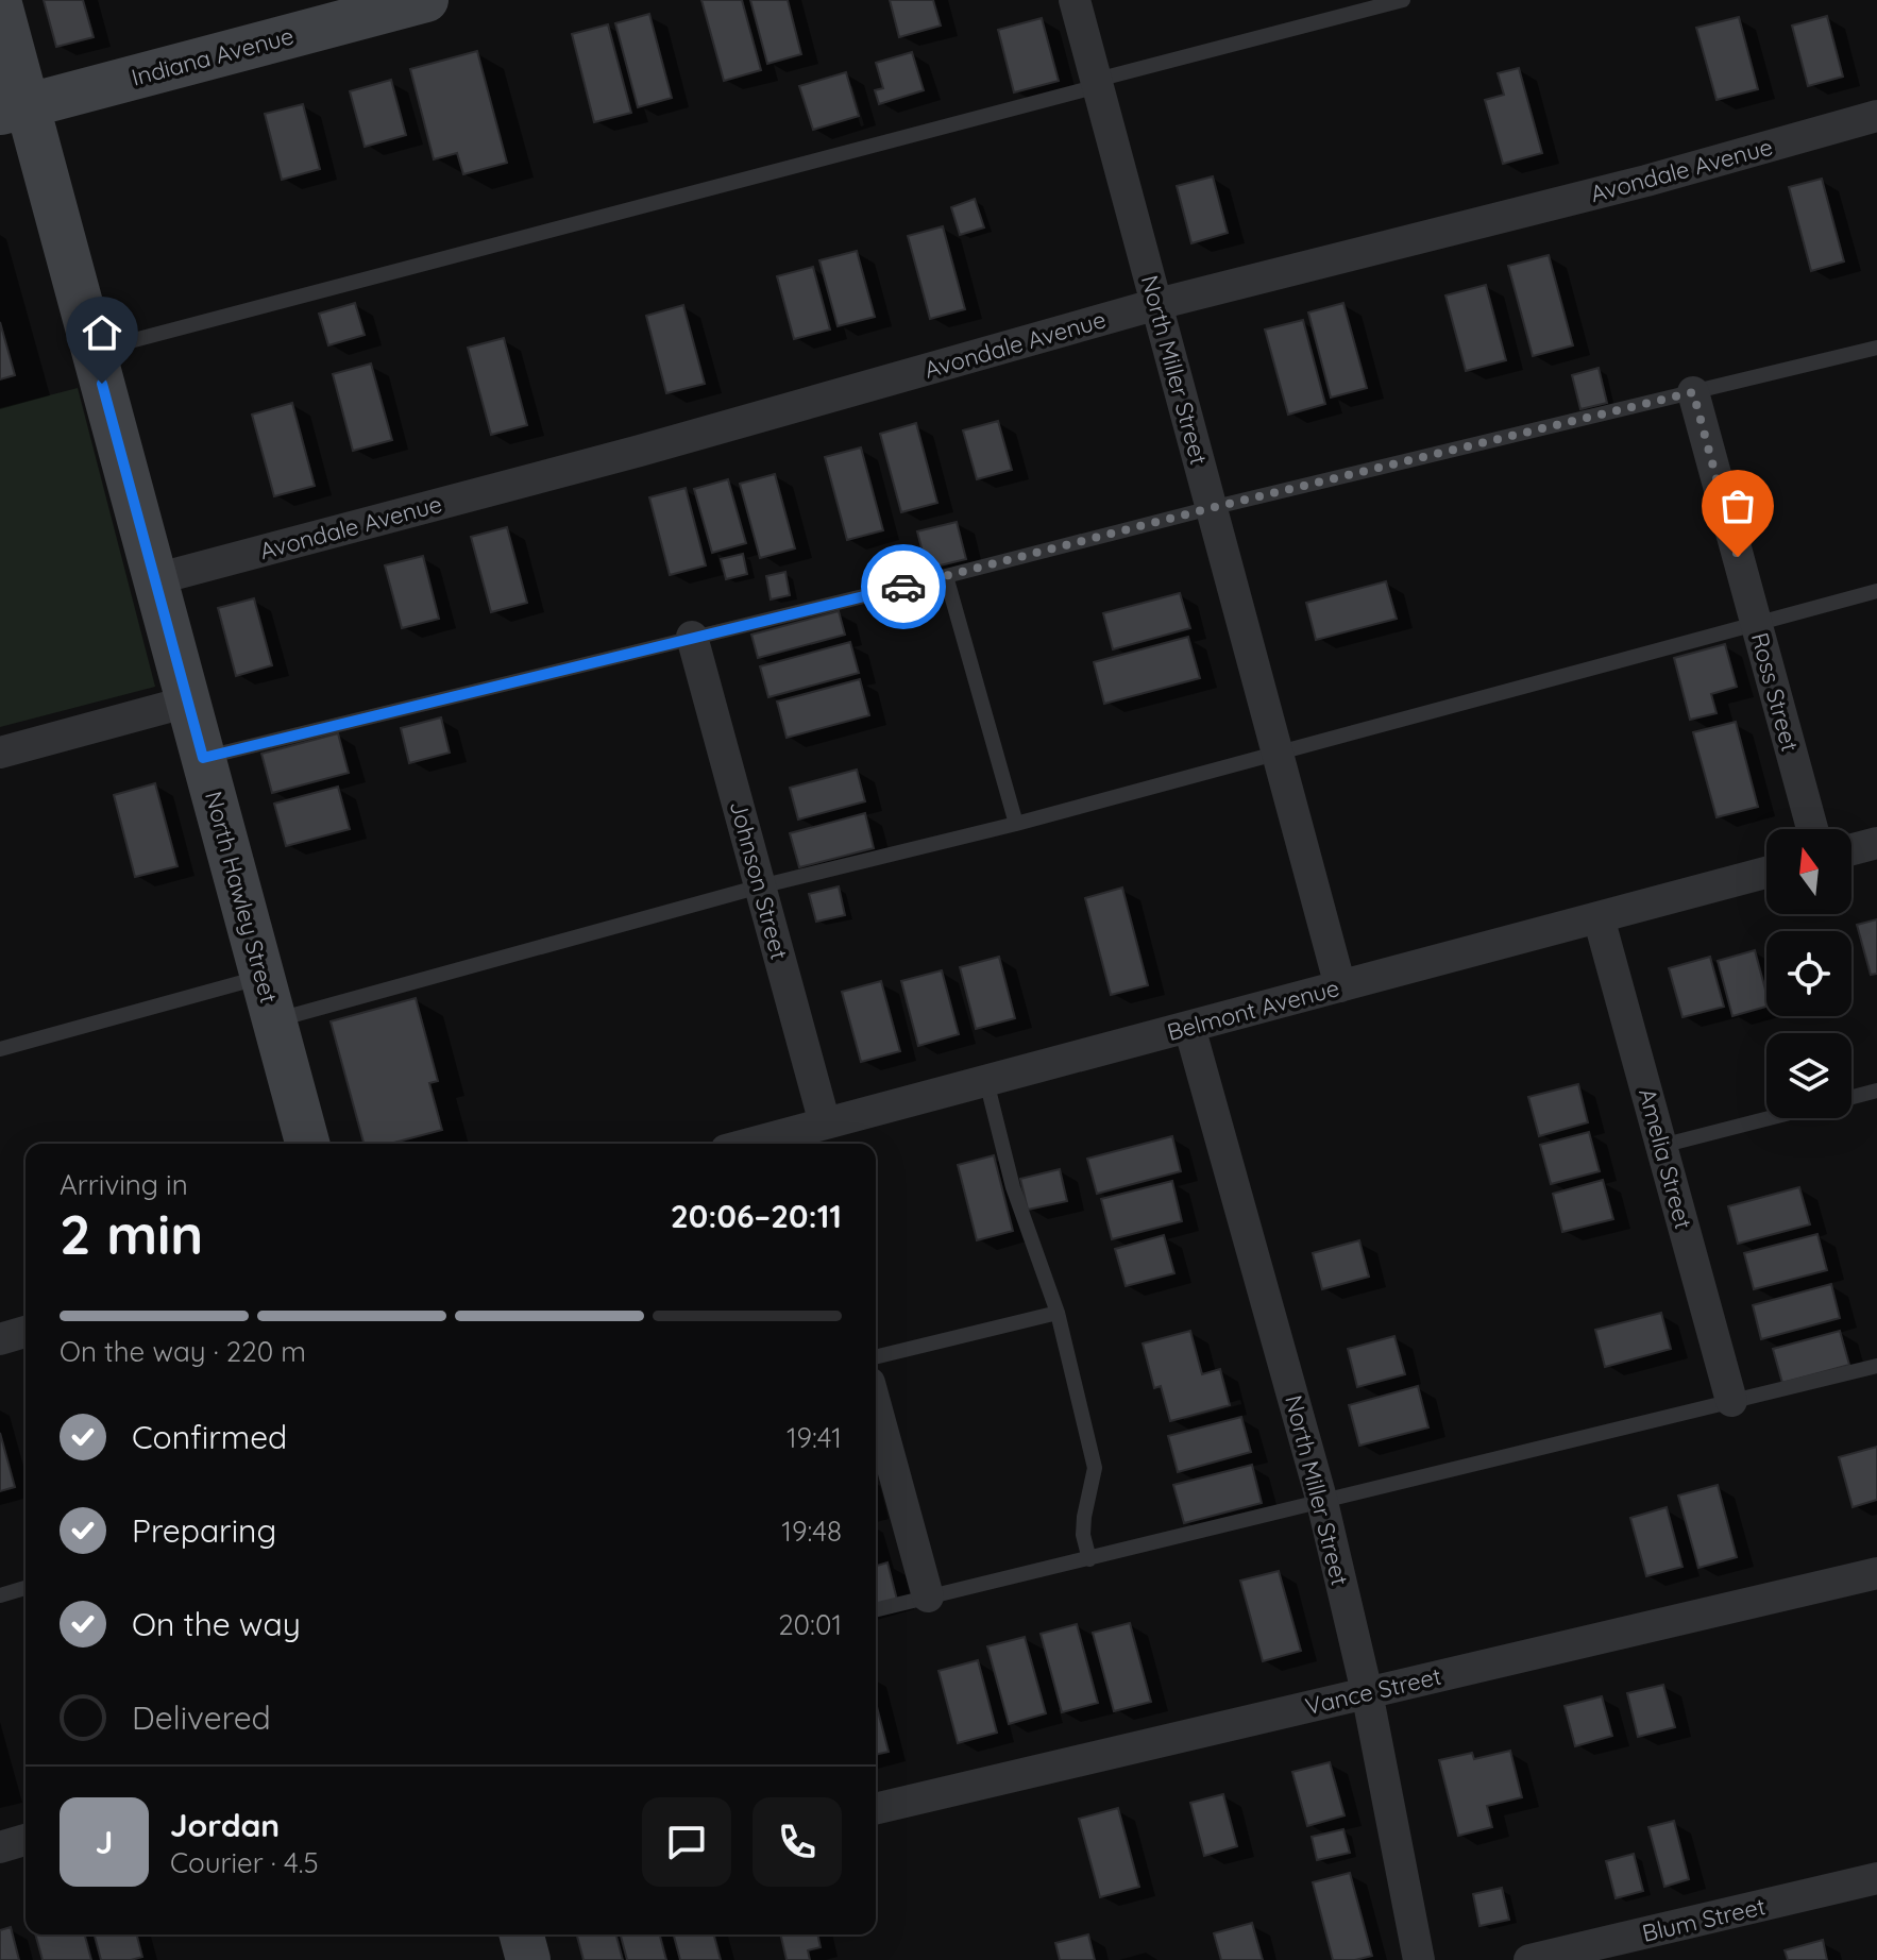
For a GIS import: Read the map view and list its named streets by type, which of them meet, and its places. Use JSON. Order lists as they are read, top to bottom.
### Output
{
  "streets": {
    "street": [
      "Indiana Avenue",
      "Avondale Avenue",
      "North Miller Street",
      "Ross Street",
      "Johnson Street",
      "North Hawley Street",
      "Belmont Avenue",
      "Amelia Street",
      "Vance Street",
      "Blum Street"
    ]
  },
  "crossings": [
    ["Indiana Avenue", "North Hawley Street"],
    ["Avondale Avenue", "North Miller Street"],
    ["Avondale Avenue", "North Hawley Street"],
    ["North Miller Street", "Belmont Avenue"],
    ["North Miller Street", "Vance Street"],
    ["Johnson Street", "Belmont Avenue"],
    ["Belmont Avenue", "Amelia Street"]
  ],
  "north": "top",
  "page": {
    "heading": ["2 min", "Arriving in", "20:06–20:11"],
    "panel": ["Jordan", "Courier · 4.5"],
    "bar": "On the way · 220 m",
    "list": [
      ["Confirmed", "19:41"],
      ["Preparing", "19:48"],
      ["On the way", "20:01"],
      "Delivered"
    ],
    "round": "J"
  }
}
